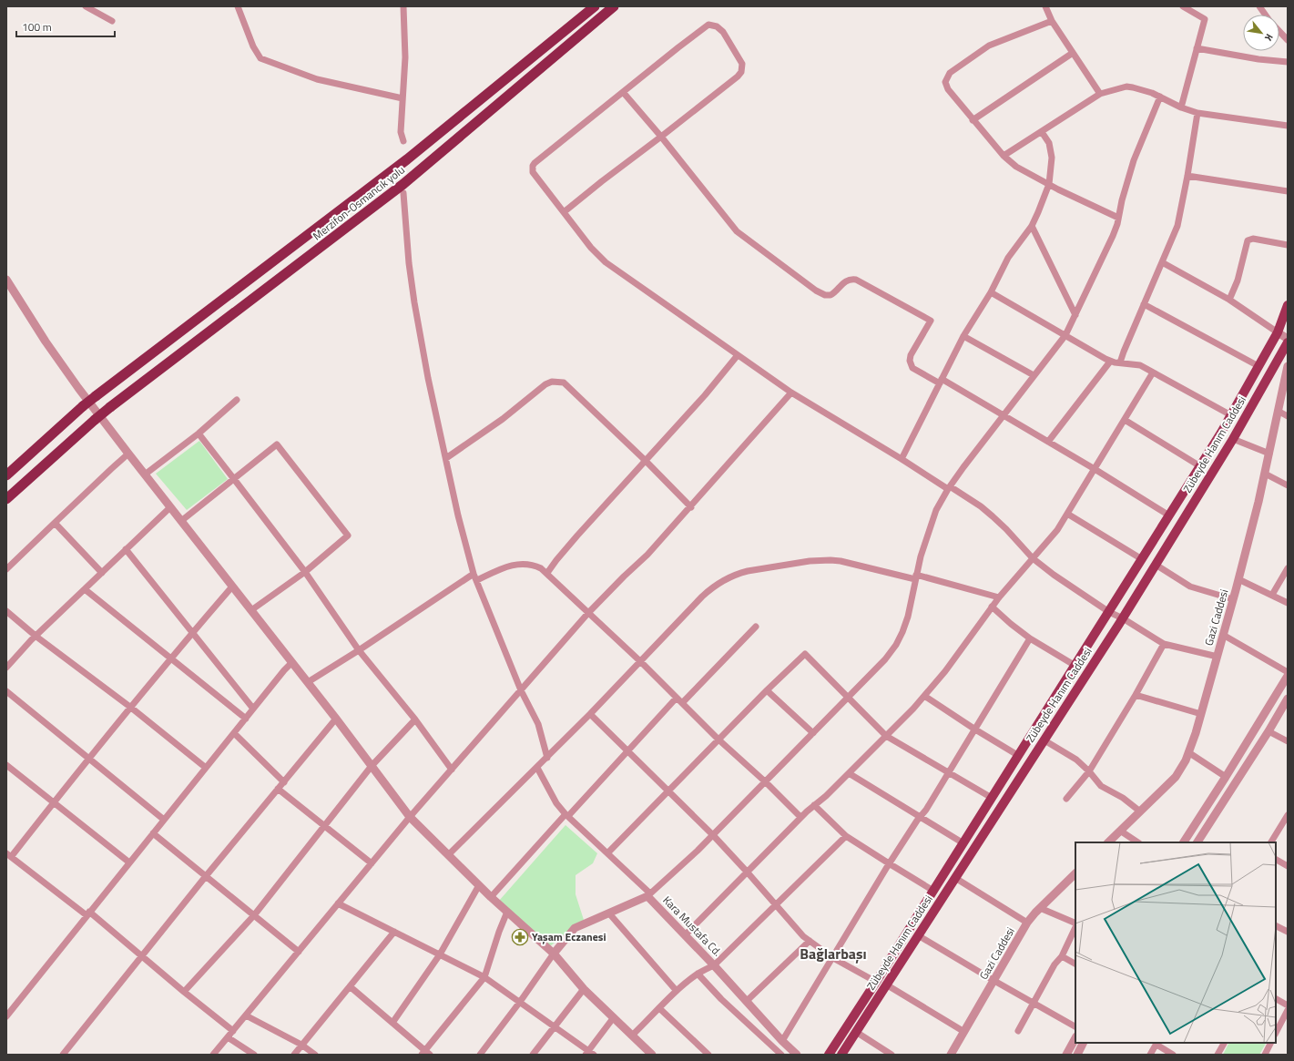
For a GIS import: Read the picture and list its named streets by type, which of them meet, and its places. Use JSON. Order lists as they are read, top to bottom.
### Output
{
  "streets": {
    "highway": ["Merzifon-Osmancık yolu"],
    "main road": ["Zübeyde Hanım Caddesi"],
    "street": ["Gazi Caddesi", "Kara Mustafa Cd."]
  },
  "districts": ["Bağlarbaşı"],
  "places": {
    "pharmacy": ["Yaşam Eczanesi"]
  },
  "scale_bar": "100 m",
  "north": "bottom right"
}
